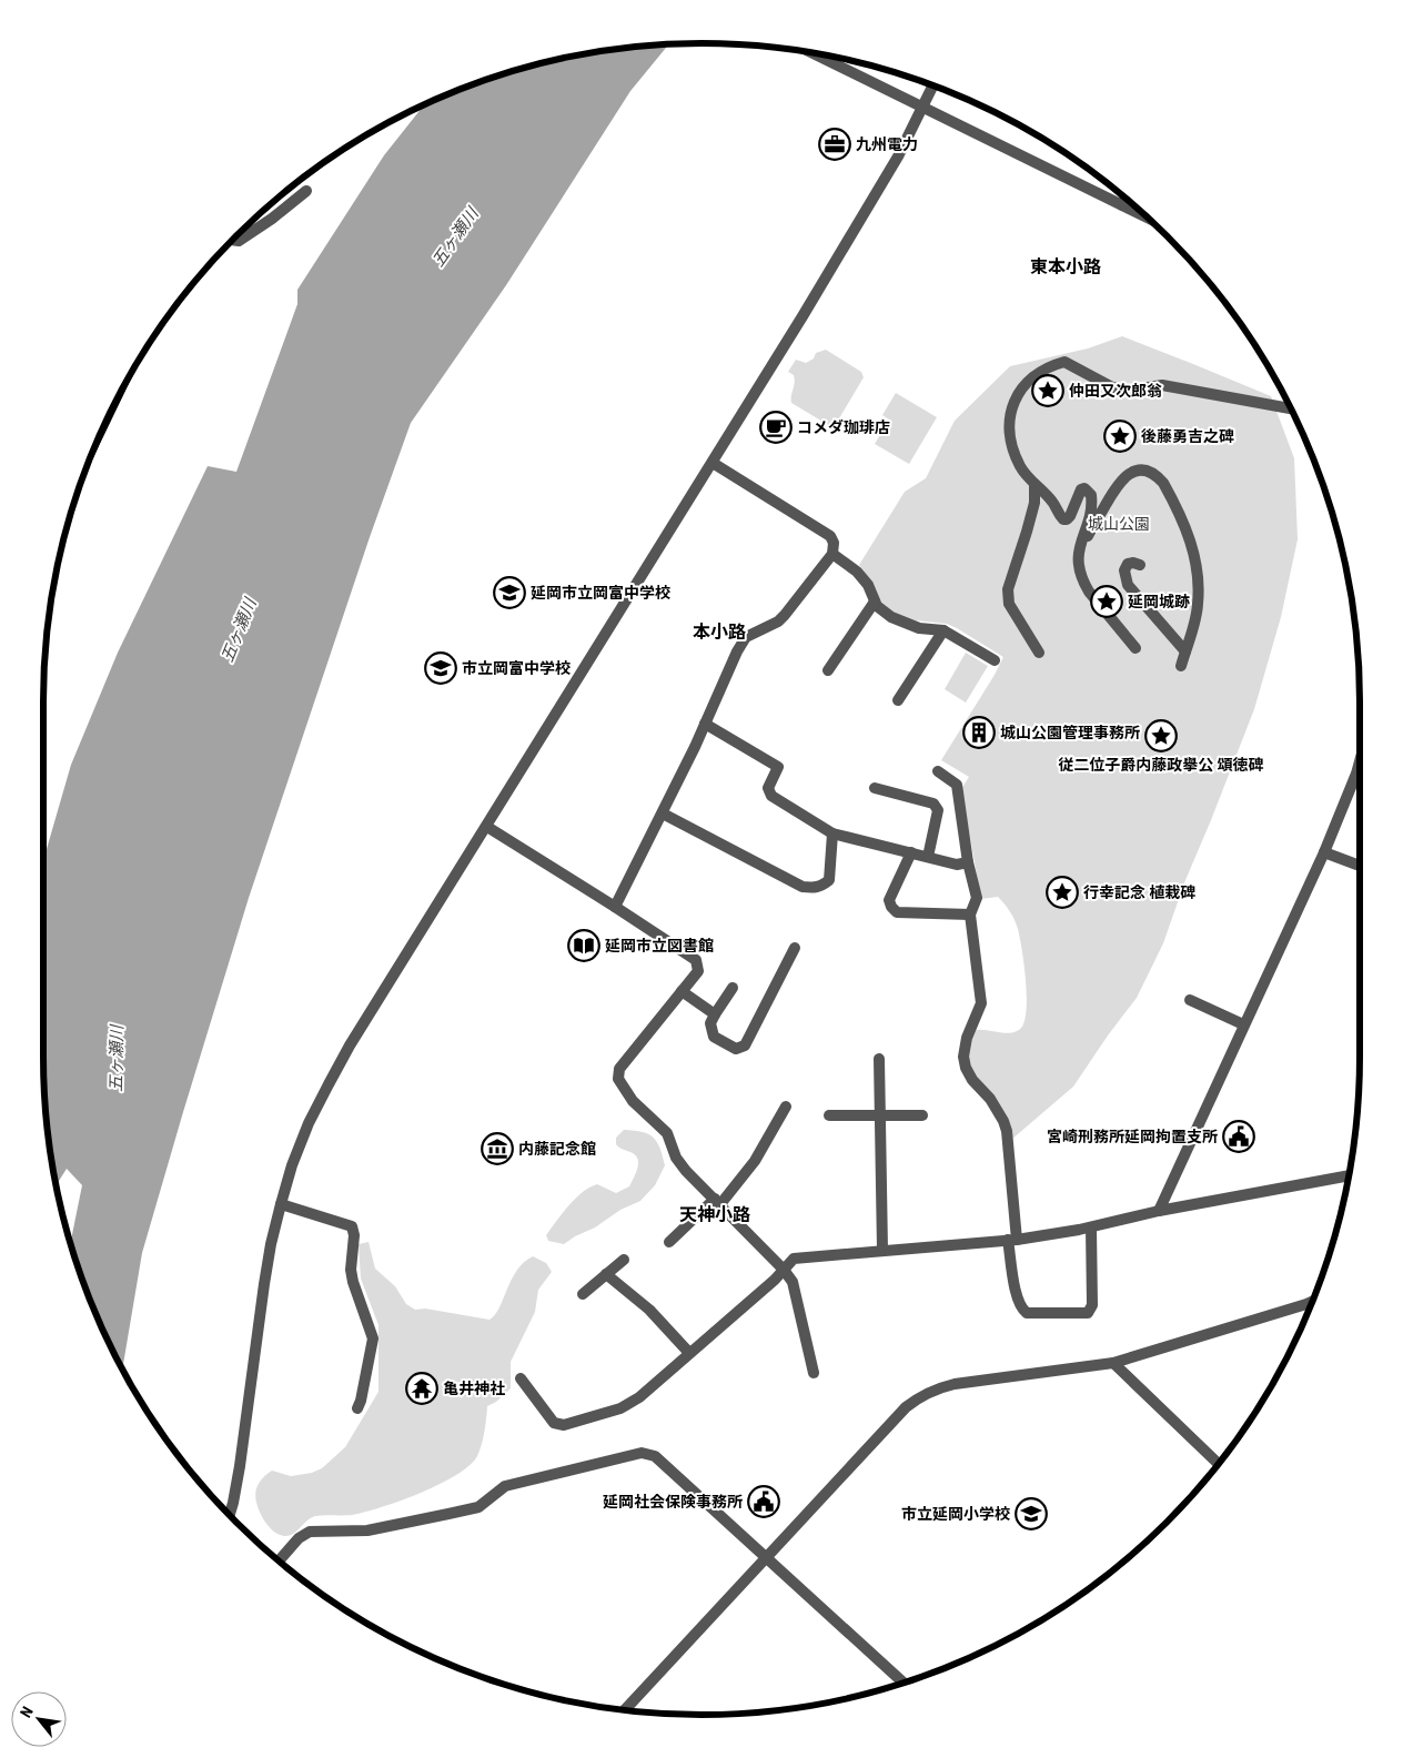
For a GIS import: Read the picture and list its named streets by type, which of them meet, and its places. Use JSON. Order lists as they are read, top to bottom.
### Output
{
  "districts": ["東本小路", "本小路", "天神小路"],
  "water": ["五ヶ瀬川"],
  "parks": ["城山公園"],
  "places": {
    "office": ["九州電力"],
    "place": [
      "仲田又次郎翁",
      "後藤勇吉之碑",
      "延岡城跡",
      "従二位子爵内藤政擧公 頌徳碑",
      "行幸記念 植栽碑"
    ],
    "cafe": ["コメダ珈琲店"],
    "school or university": ["延岡市立岡富中学校", "市立岡富中学校", "市立延岡小学校"],
    "building": ["城山公園管理事務所"],
    "library": ["延岡市立図書館"],
    "public building": ["宮崎刑務所延岡拘置支所", "延岡社会保険事務所"],
    "museum": ["内藤記念館"],
    "temple": ["亀井神社"]
  },
  "north": "top left"
}
